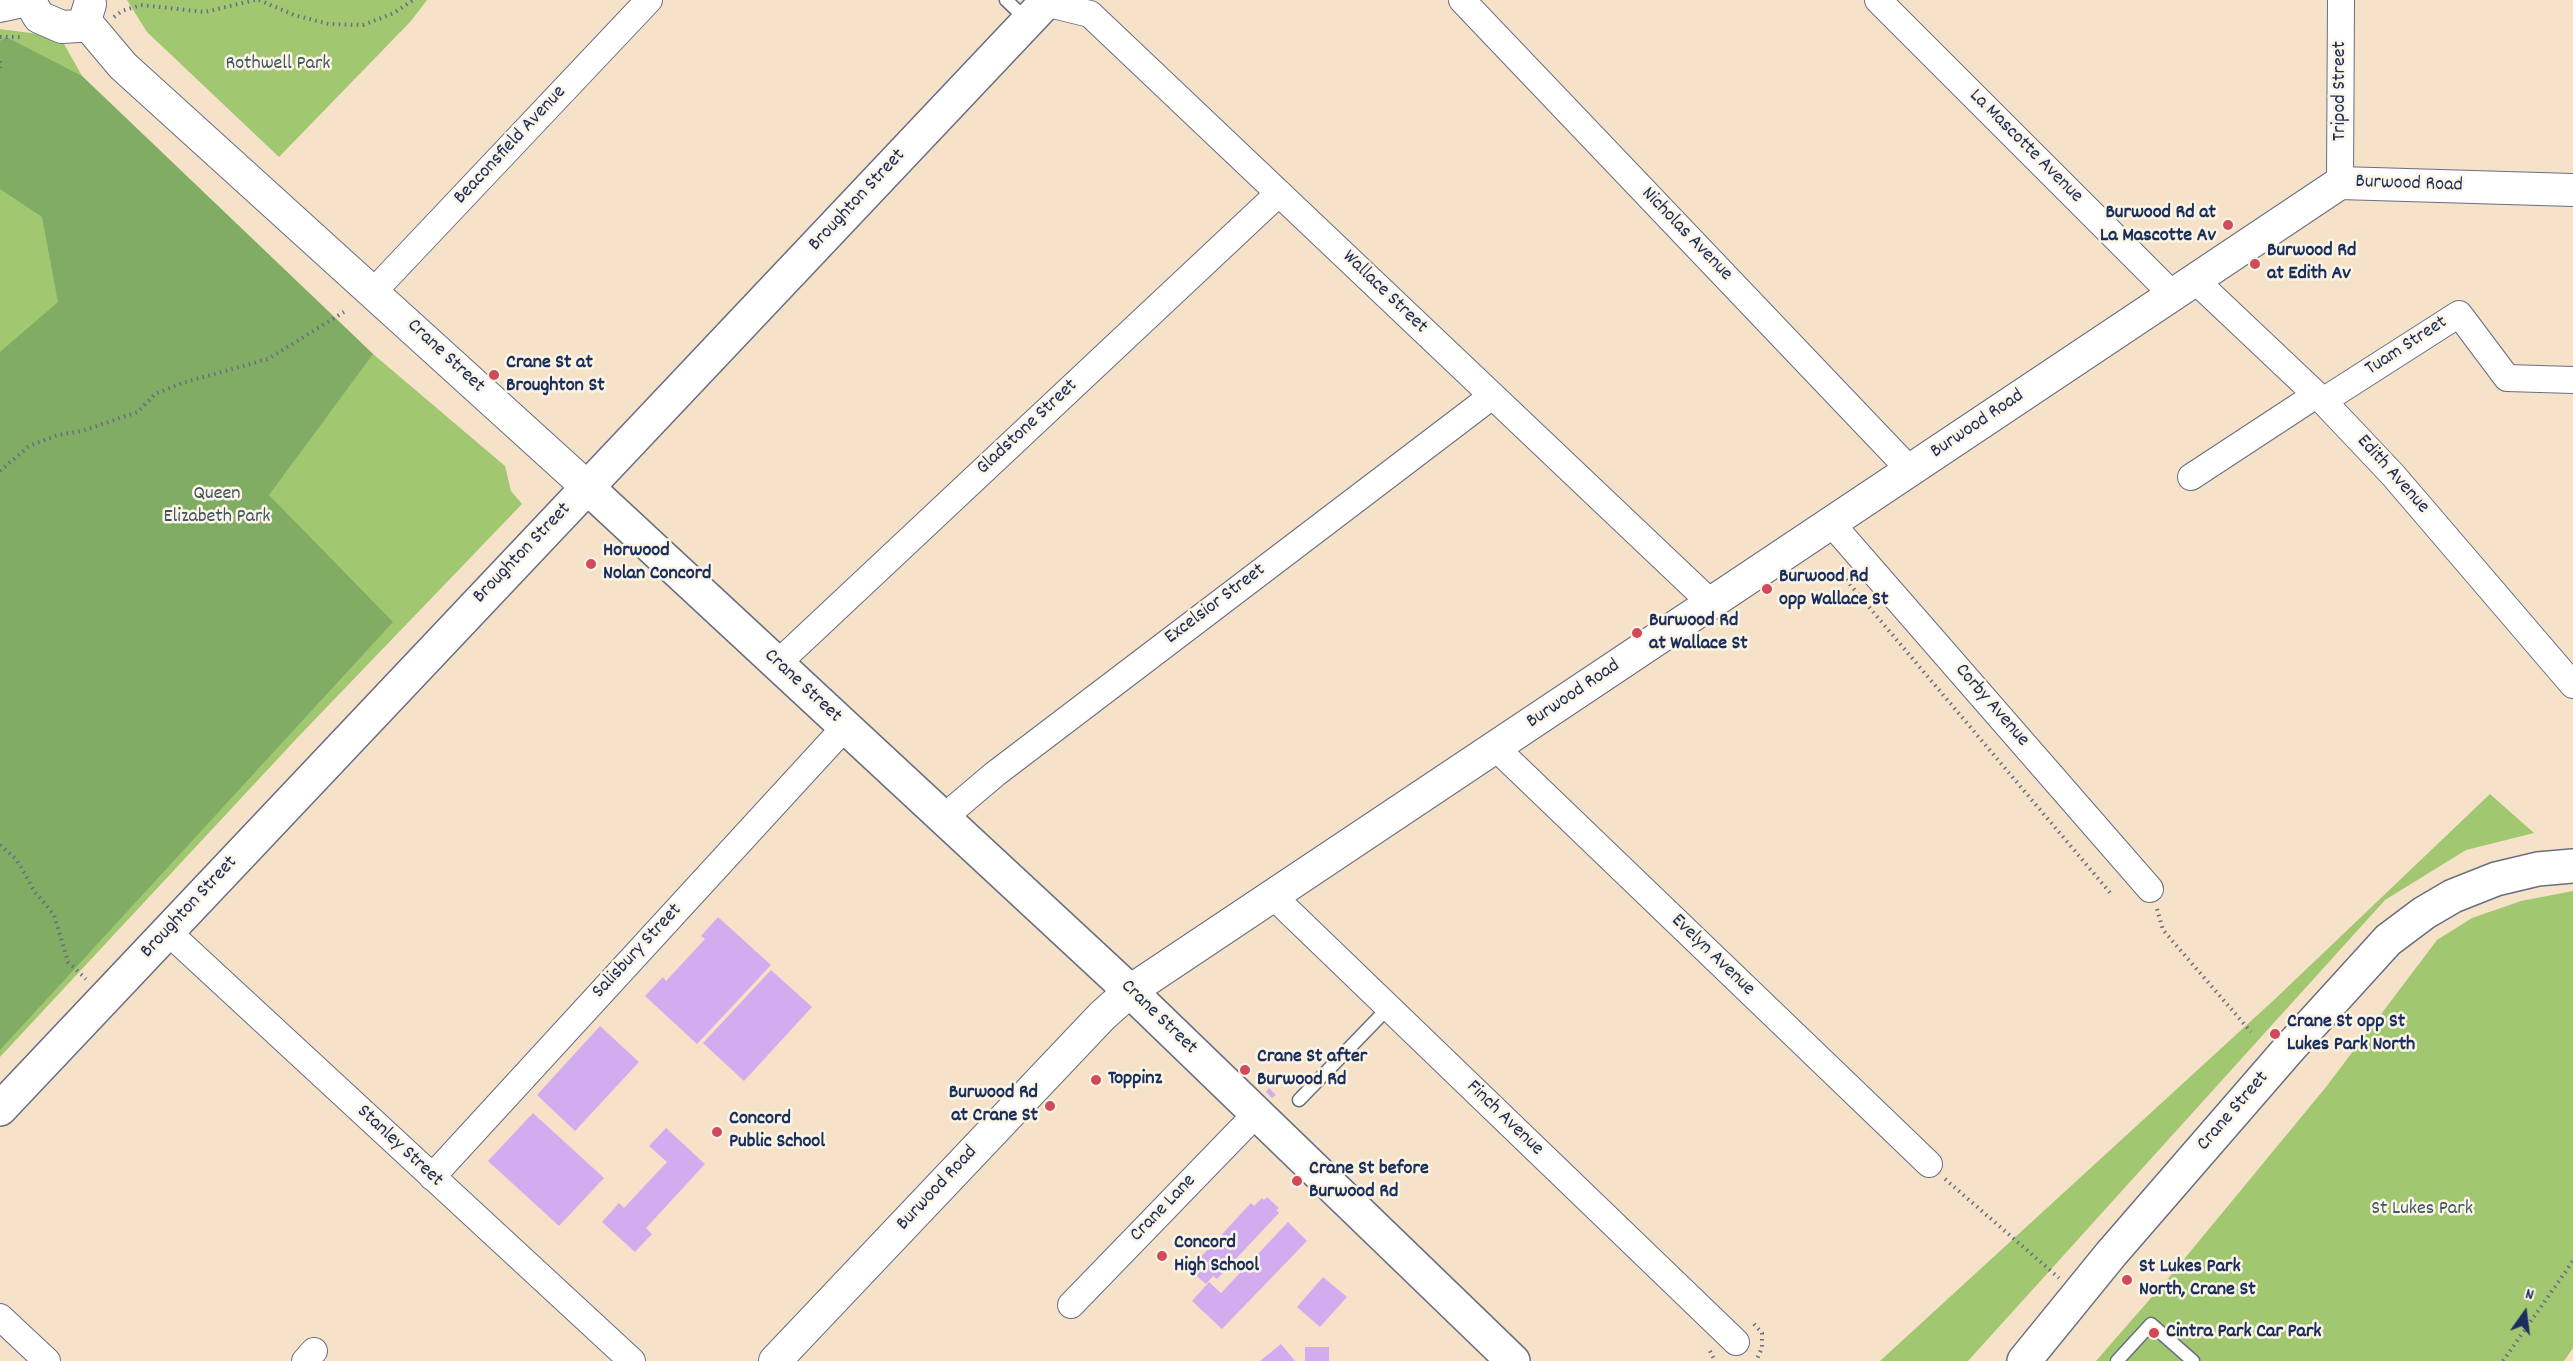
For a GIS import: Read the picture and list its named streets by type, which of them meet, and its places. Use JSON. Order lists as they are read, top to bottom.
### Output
{
  "streets": {
    "main road": ["Broughton Street", "Crane Street"],
    "street": [
      "Tripod Street",
      "Beaconsfield Avenue",
      "La Mascotte Avenue",
      "Burwood Road",
      "Nicholas Avenue",
      "Wallace Street",
      "Tuam Street",
      "Gladstone Street",
      "Edith Avenue",
      "Excelsior Street",
      "Corby Avenue",
      "Salisbury Street",
      "Evelyn Avenue",
      "Finch Avenue",
      "Stanley Street",
      "Crane Lane"
    ]
  },
  "crossings": [
    ["Tripod Street", "Burwood Road"],
    ["Beaconsfield Avenue", "Crane Street"],
    ["La Mascotte Avenue", "Burwood Road"],
    ["La Mascotte Avenue", "Edith Avenue"],
    ["Burwood Road", "Nicholas Avenue"],
    ["Burwood Road", "Wallace Street"],
    ["Burwood Road", "Crane Street"],
    ["Burwood Road", "Edith Avenue"],
    ["Burwood Road", "Corby Avenue"],
    ["Burwood Road", "Evelyn Avenue"],
    ["Burwood Road", "Finch Avenue"],
    ["Broughton Street", "Wallace Street"],
    ["Broughton Street", "Crane Street"],
    ["Broughton Street", "Stanley Street"],
    ["Wallace Street", "Gladstone Street"],
    ["Wallace Street", "Excelsior Street"],
    ["Tuam Street", "Edith Avenue"],
    ["Crane Street", "Gladstone Street"],
    ["Crane Street", "Excelsior Street"],
    ["Crane Street", "Salisbury Street"],
    ["Crane Street", "Crane Lane"],
    ["Salisbury Street", "Stanley Street"]
  ],
  "parks": ["Rothwell Park", "Queen Elizabeth Park", "St Lukes Park"],
  "places": [
    "Burwood Rd at La Mascotte Av",
    "Burwood Rd at Edith Av",
    "Crane St at Broughton St",
    "Horwood Nolan Concord",
    "Burwood Rd opp Wallace St",
    "Burwood Rd at Wallace St",
    "Crane St opp St Lukes Park North",
    "Crane St after Burwood Rd",
    "Toppinz",
    "Burwood Rd at Crane St",
    "Concord Public School",
    "Crane St before Burwood Rd",
    "Concord High School",
    "St Lukes Park North, Crane St",
    "Cintra Park Car Park"
  ],
  "north": "top"
}
